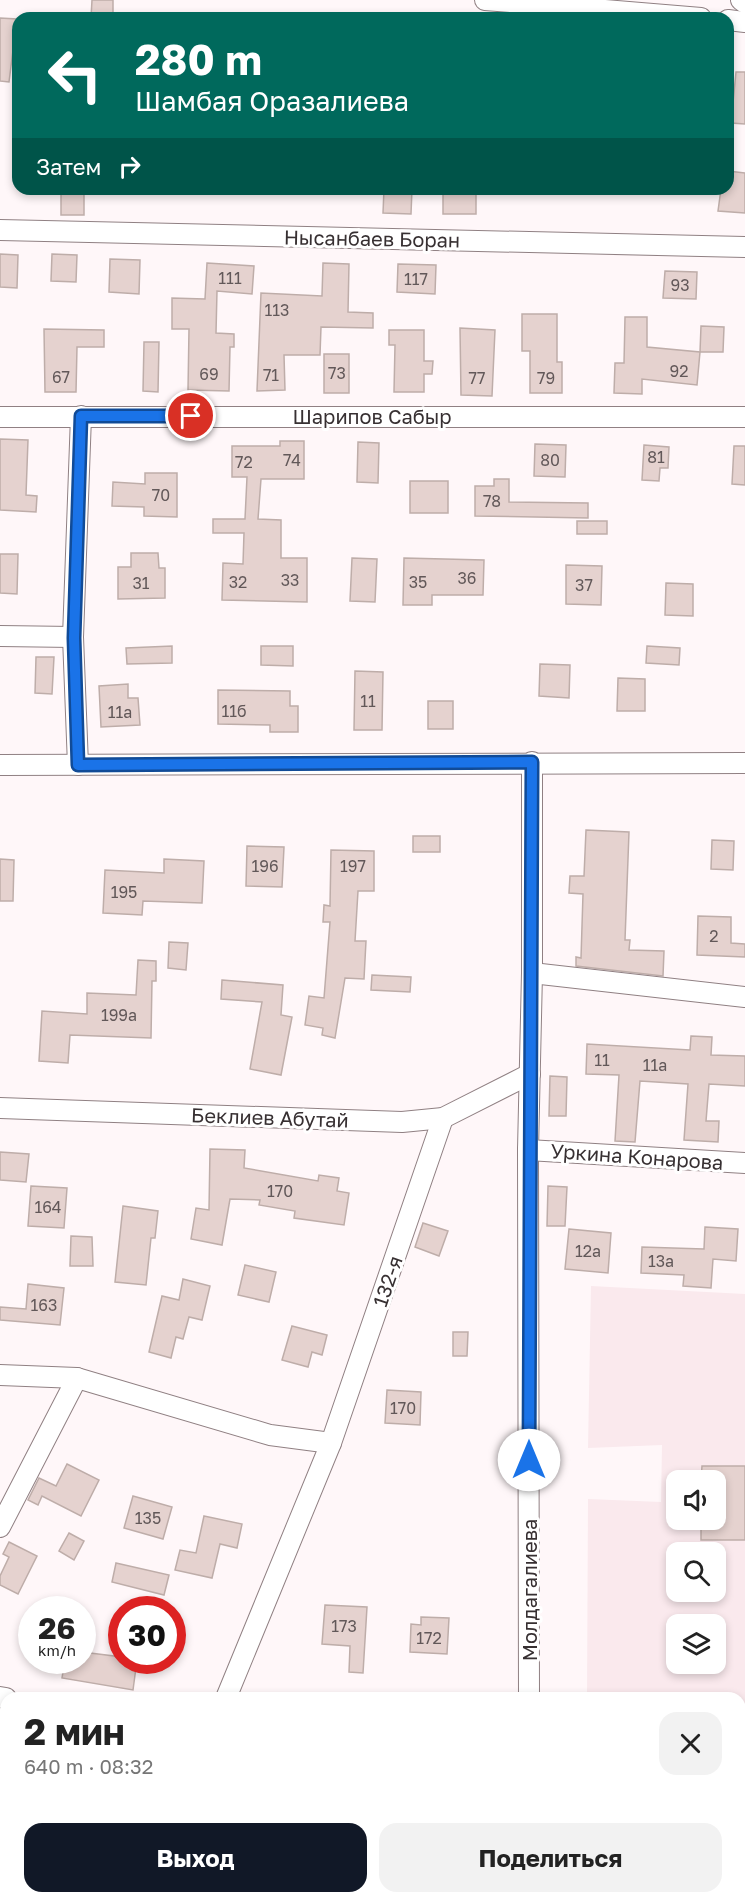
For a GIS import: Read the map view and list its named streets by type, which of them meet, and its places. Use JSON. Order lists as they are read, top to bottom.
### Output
{
  "streets": {
    "street": [
      "Нысанбаев Боран",
      "Шарипов Сабыр",
      "Беклиев Абутай",
      "Уркина Конарова",
      "132-я",
      "Молдагалиева"
    ]
  },
  "crossings": [
    ["Беклиев Абутай", "132-я"],
    ["Беклиев Абутай", "Молдагалиева"],
    ["Уркина Конарова", "Молдагалиева"]
  ],
  "house_numbers": [
    "111",
    "117",
    "93",
    "113",
    "92",
    "73",
    "69",
    "71",
    "67",
    "77",
    "79",
    "81",
    "74",
    "80",
    "72",
    "70",
    "78",
    "36",
    "33",
    "32",
    "35",
    "31",
    "37",
    "11",
    "11б",
    "11а",
    "196",
    "197",
    "195",
    "2",
    "199а",
    "11",
    "11а",
    "170",
    "164",
    "12а",
    "13а",
    "163",
    "170",
    "135",
    "173",
    "172"
  ],
  "page": {
    "turn": ["280 m", "Шамбая Оразалиева"],
    "then": "Затем",
    "speed": "26 km/h",
    "limit": "30",
    "heading": ["2 мин", "640 m · 08:32"],
    "buttons": ["Выход", "Поделиться"]
  }
}
